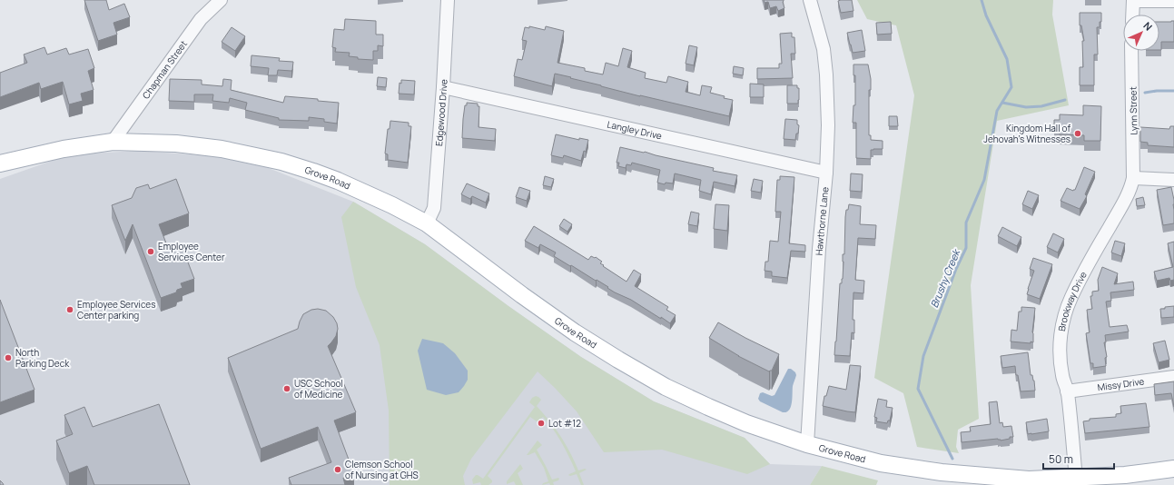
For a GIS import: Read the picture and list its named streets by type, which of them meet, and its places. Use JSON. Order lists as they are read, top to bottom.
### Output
{
  "streets": {
    "main road": ["Grove Road"],
    "street": [
      "Chapman Street",
      "Lynn Street",
      "Edgewood Drive",
      "Langley Drive",
      "Hawthorne Lane",
      "Brookway Drive",
      "Missy Drive"
    ]
  },
  "crossings": [
    ["Chapman Street", "Grove Road"],
    ["Lynn Street", "Brookway Drive"],
    ["Edgewood Drive", "Langley Drive"],
    ["Edgewood Drive", "Grove Road"],
    ["Langley Drive", "Hawthorne Lane"],
    ["Grove Road", "Hawthorne Lane"],
    ["Grove Road", "Brookway Drive"],
    ["Brookway Drive", "Missy Drive"]
  ],
  "water": ["Brushy Creek"],
  "places": [
    "Kingdom Hall of Jehovah’s Witnesses",
    "Employee Services Center",
    "Employee Services Center parking",
    "North Parking Deck",
    "USC School of Medicine",
    "Lot #12",
    "Clemson School of Nursing at GHS"
  ],
  "scale_bar": "50 m",
  "north": "top right"
}
